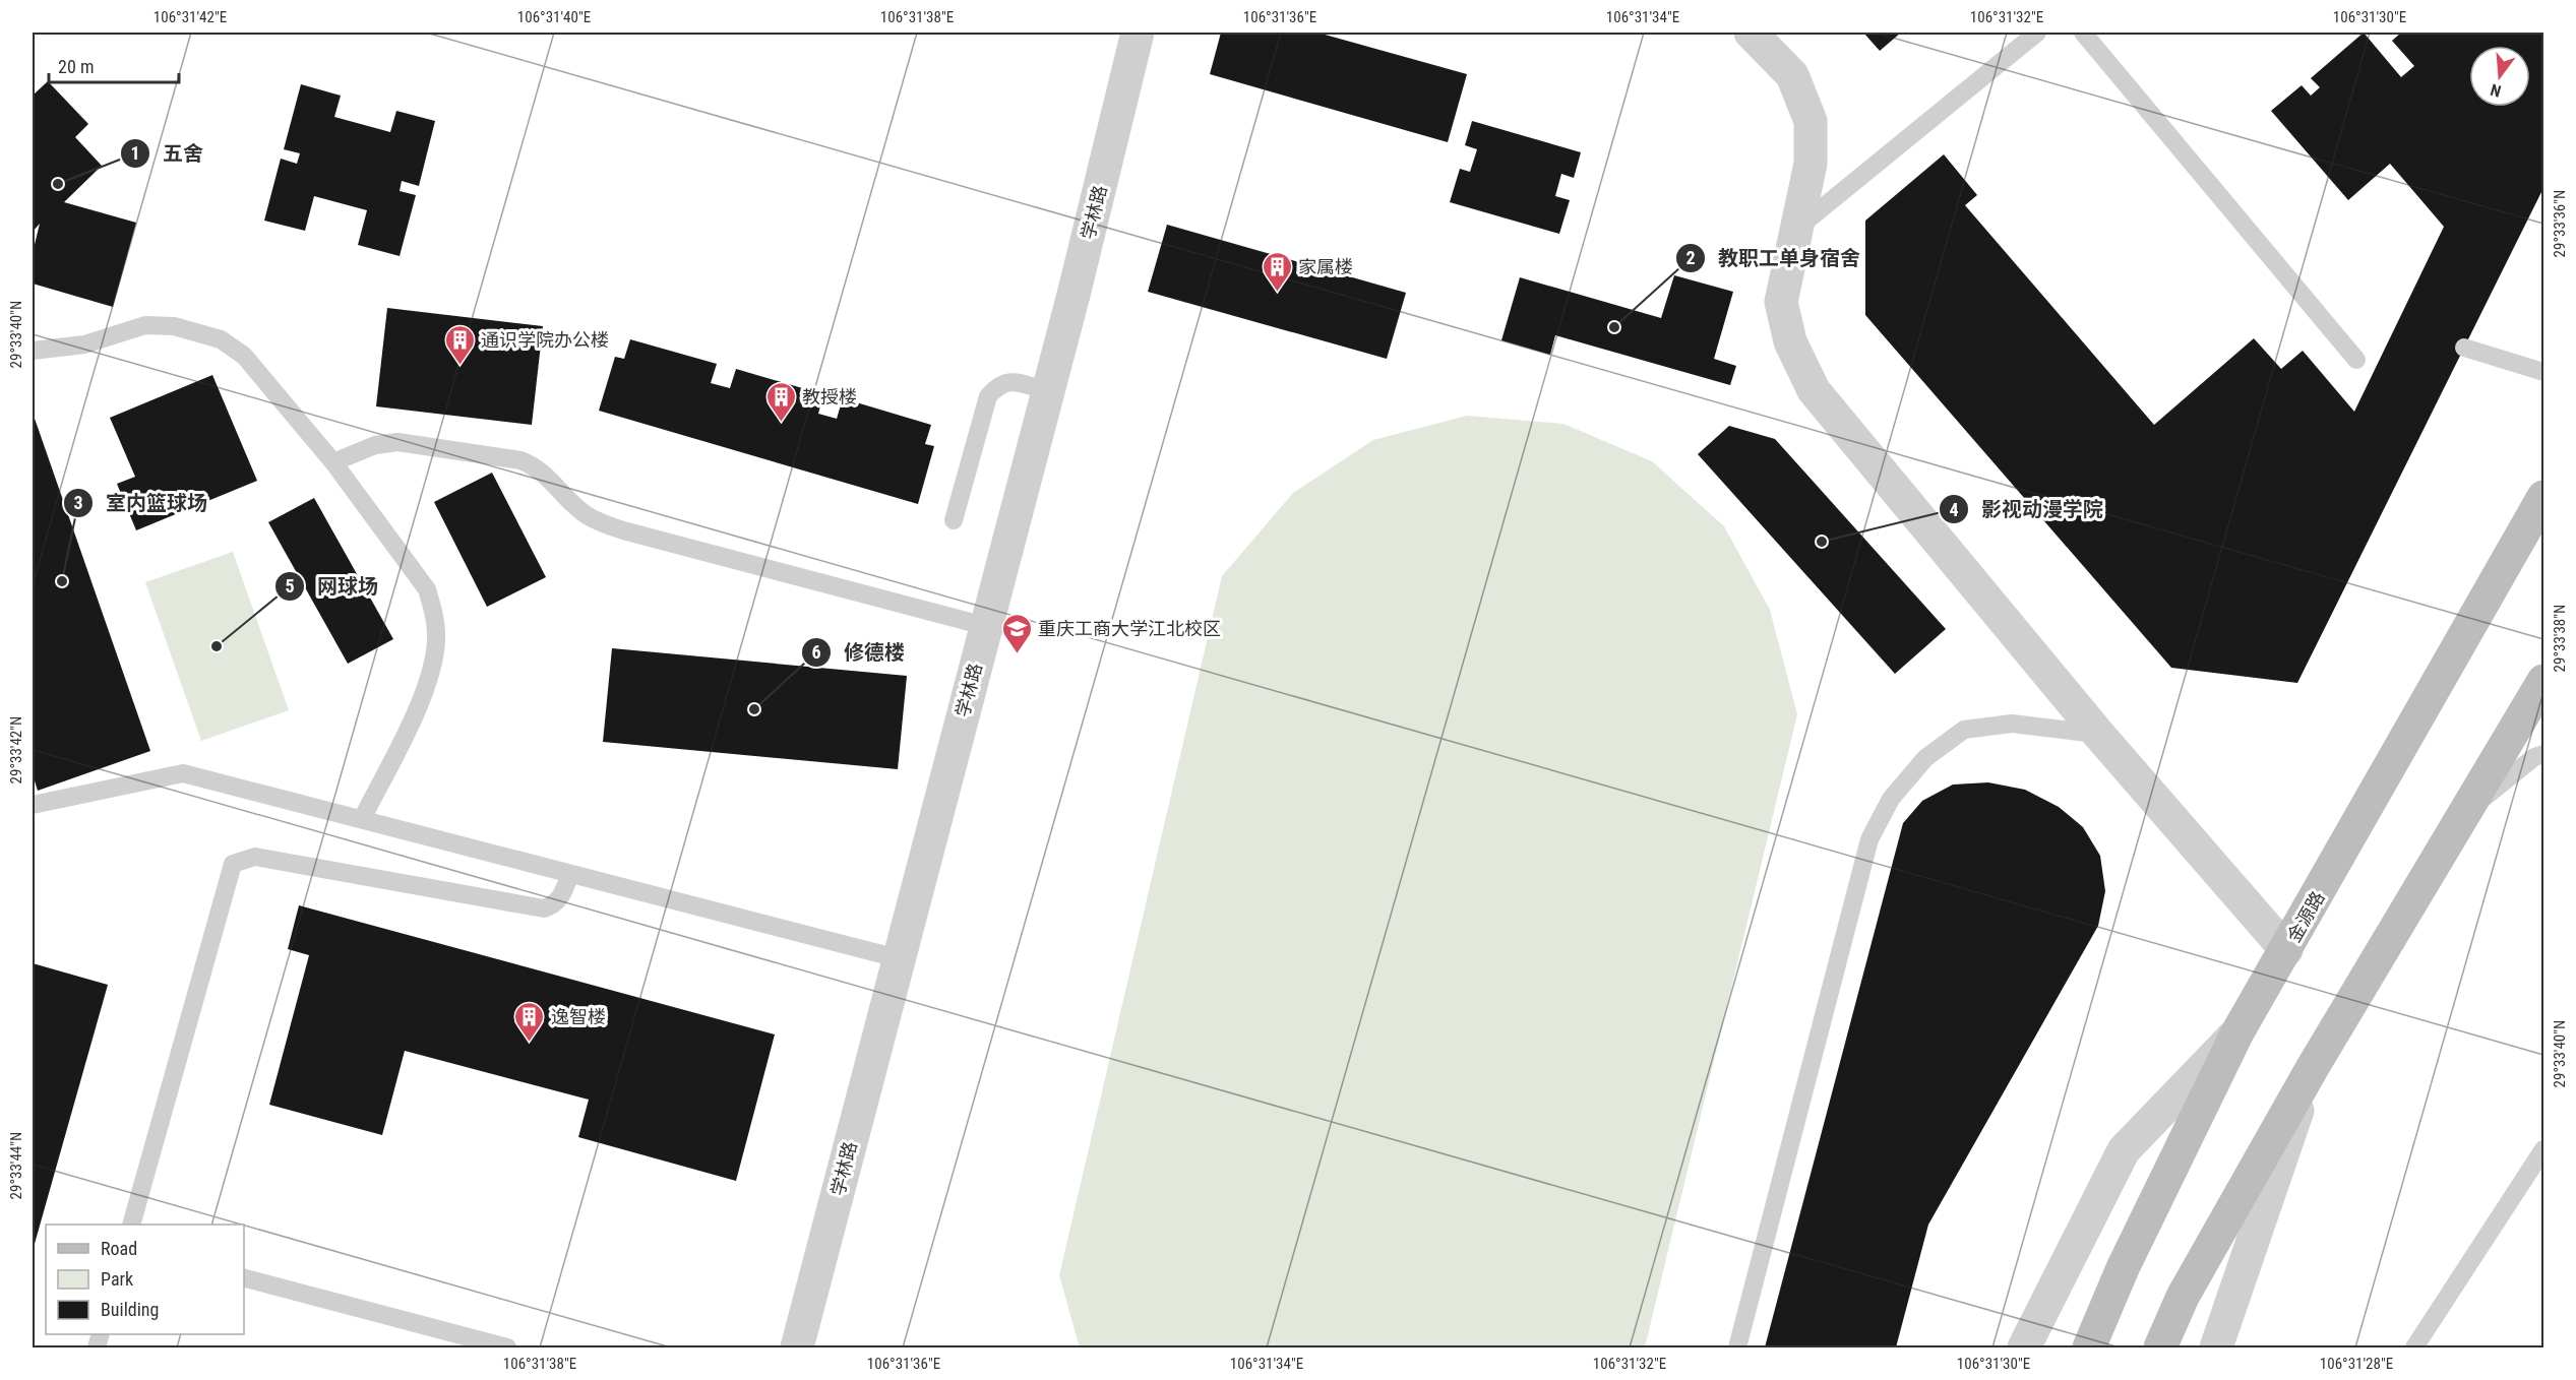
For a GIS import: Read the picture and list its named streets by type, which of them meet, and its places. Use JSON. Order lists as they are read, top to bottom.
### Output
{
  "streets": {
    "main road": ["金源路"],
    "street": ["学林路"]
  },
  "places": {
    "other": [
      "五舍",
      "教职工单身宿舍",
      "影视动漫学院",
      "室内篮球场",
      "网球场",
      "修德楼"
    ],
    "building": [
      "家属楼",
      "通识学院办公楼",
      "教授楼",
      "逸智楼"
    ],
    "school or university": ["重庆工商大学江北校区"]
  },
  "legend": ["Road", "Park", "Building"],
  "scale_bar": "20 m",
  "north": "bottom",
  "coordinates": [
    "106°31'42\"E",
    "106°31'40\"E",
    "106°31'38\"E",
    "106°31'36\"E",
    "106°31'34\"E",
    "106°31'32\"E",
    "106°31'30\"E",
    "29°33'36\"N",
    "29°33'40\"N",
    "29°33'38\"N",
    "29°33'42\"N",
    "29°33'44\"N",
    "106°31'28\"E"
  ]
}
